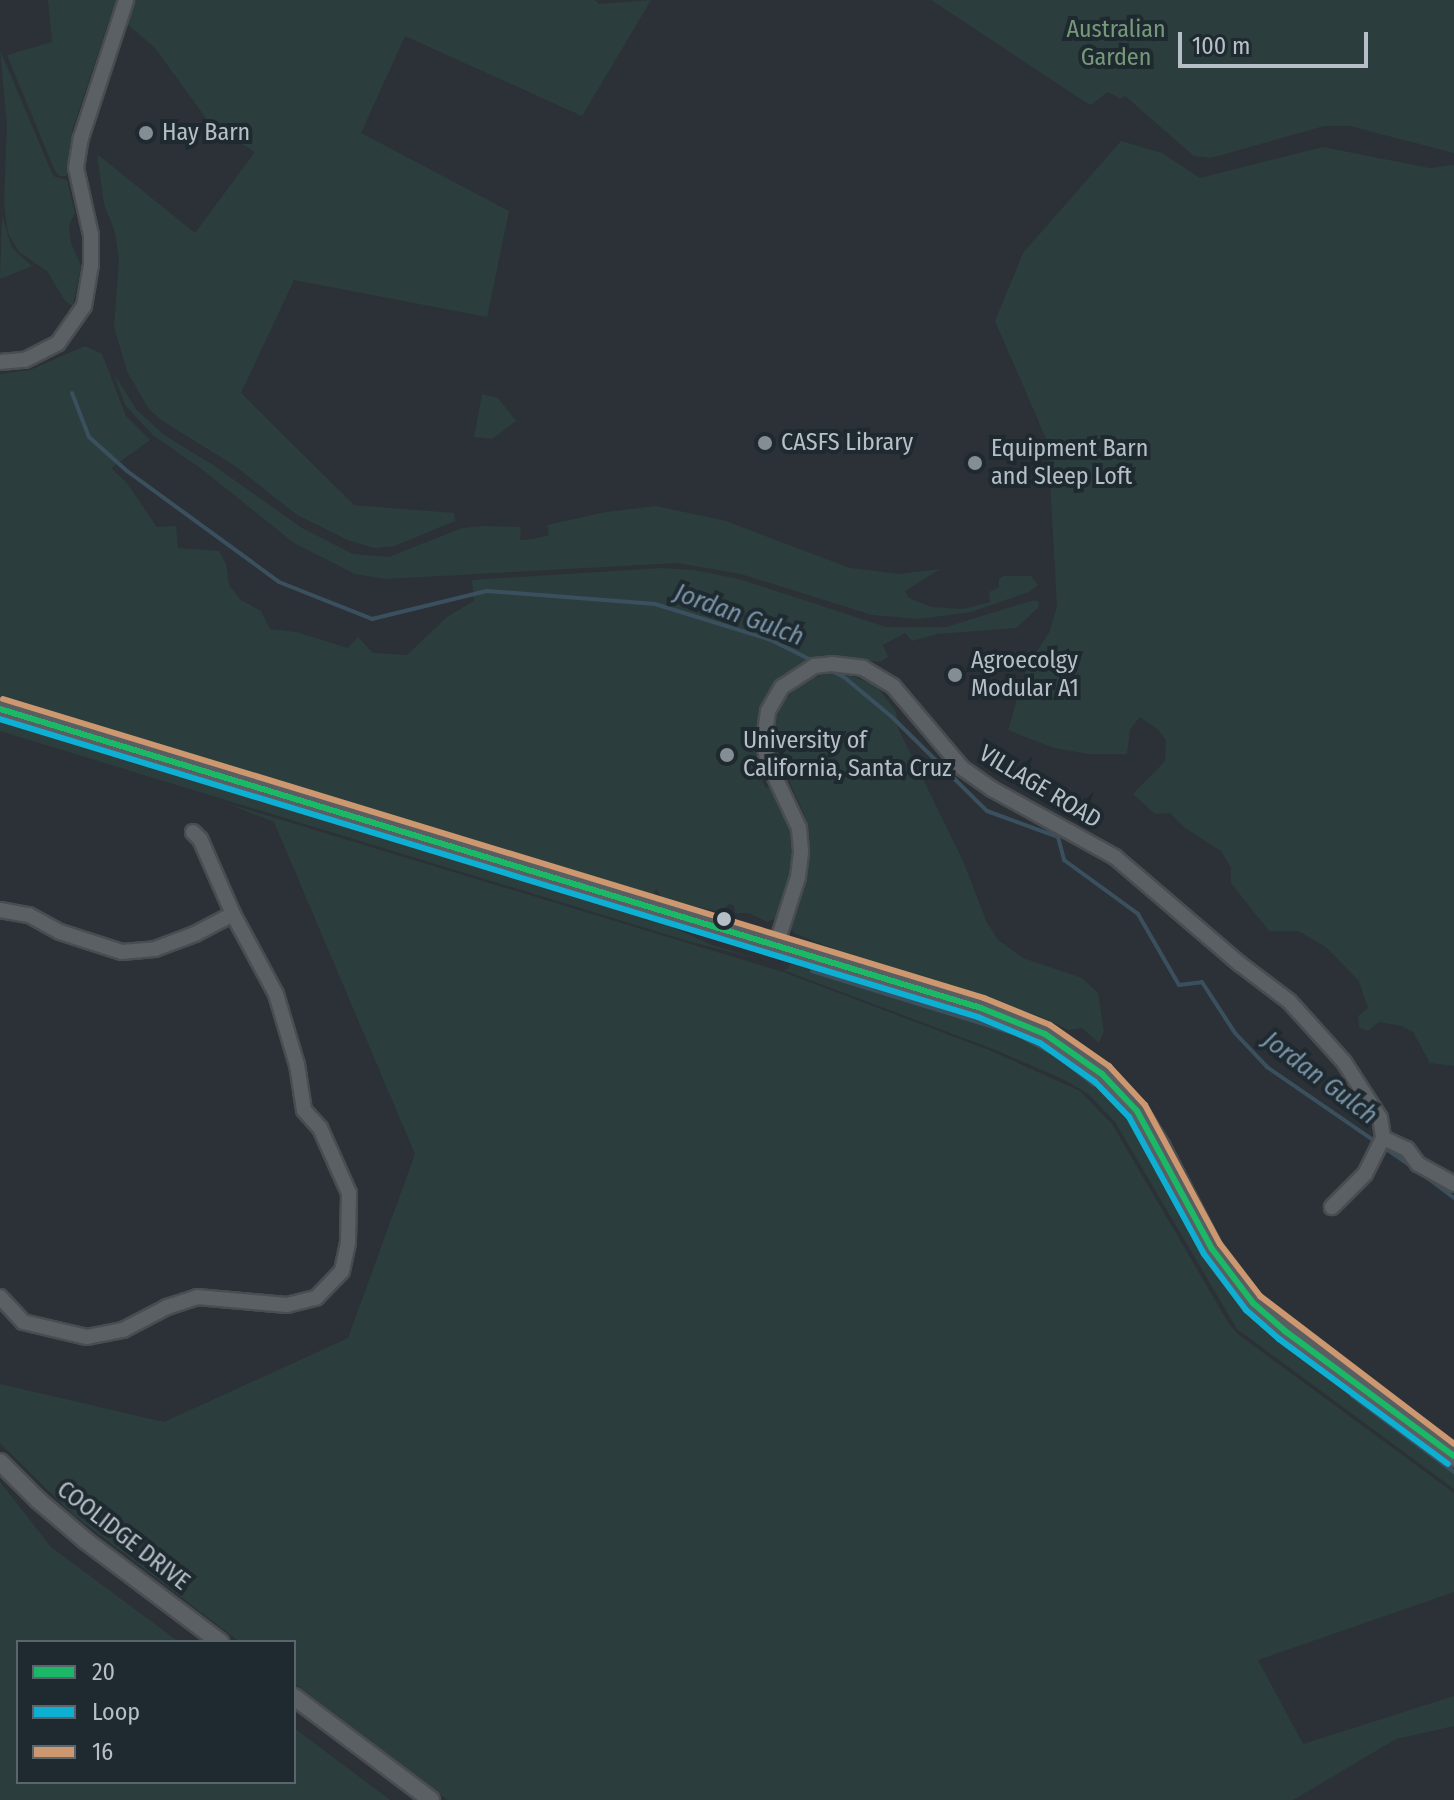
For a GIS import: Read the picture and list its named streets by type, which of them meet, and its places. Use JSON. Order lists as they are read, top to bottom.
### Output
{
  "streets": {
    "street": ["VILLAGE ROAD", "COOLIDGE DRIVE"]
  },
  "water": ["Jordan Gulch"],
  "parks": ["Australian Garden"],
  "places": [
    "Hay Barn",
    "CASFS Library",
    "Equipment Barn and Sleep Loft",
    "Agroecolgy Modular A1",
    "University of California, Santa Cruz"
  ],
  "lines": ["transit line 16", "transit line 20", "transit line Loop"],
  "legend": ["20", "Loop", "16"],
  "scale_bar": "100 m"
}
